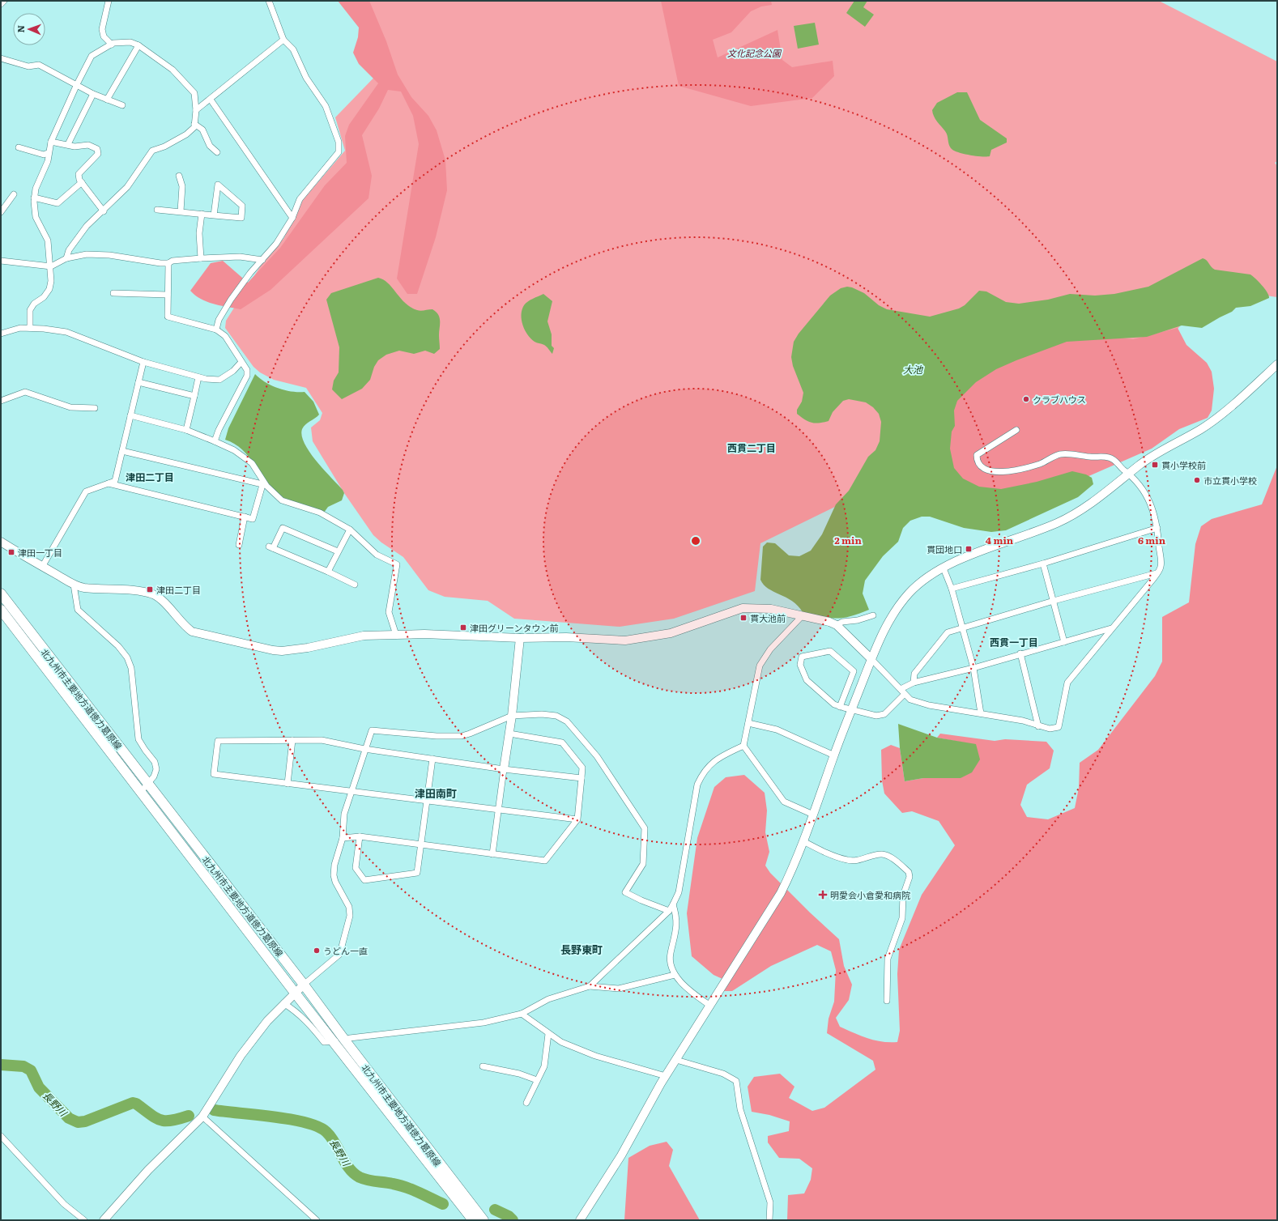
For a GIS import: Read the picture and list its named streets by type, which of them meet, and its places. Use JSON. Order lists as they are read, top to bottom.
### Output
{
  "streets": {
    "main road": ["北九州市主要地方道徳力葛原線"]
  },
  "districts": [
    "西貫二丁目",
    "津田二丁目",
    "西貫一丁目",
    "津田南町",
    "長野東町"
  ],
  "water": ["大池", "長野川"],
  "parks": ["文化記念公園"],
  "places": {
    "other": ["クラブハウス", "市立貫小学校", "うどん一直"],
    "transit": [
      "貫小学校前",
      "貫団地口",
      "津田一丁目",
      "津田二丁目",
      "貫大池前",
      "津田グリーンタウン前"
    ],
    "health": ["明愛会小倉愛和病院"]
  },
  "north": "left",
  "rings": ["2 min", "4 min", "6 min"]
}
